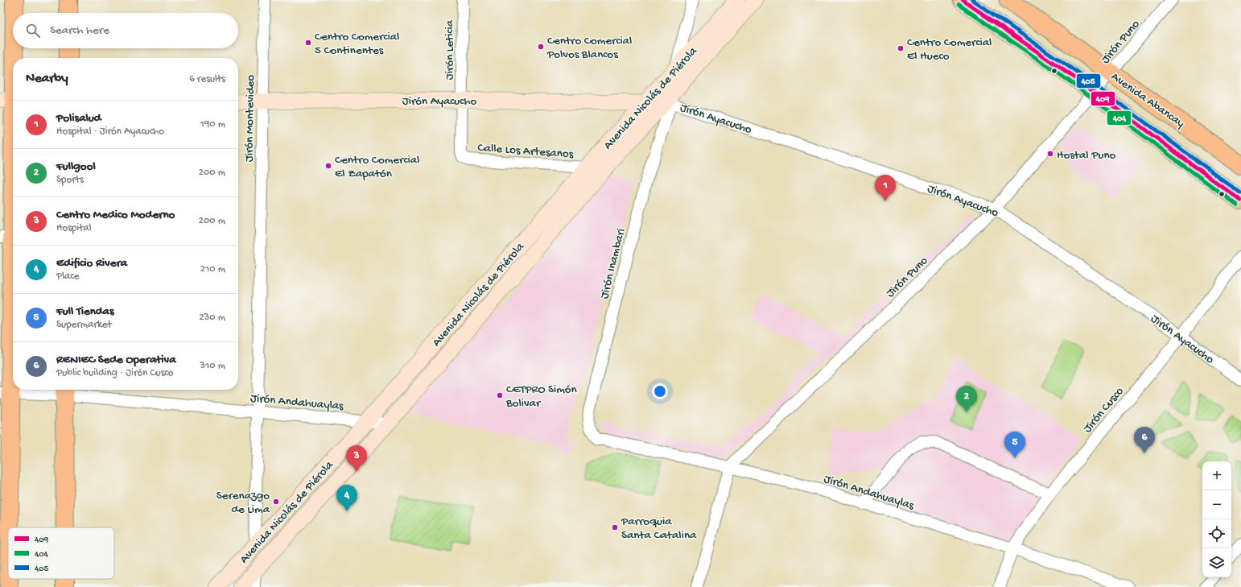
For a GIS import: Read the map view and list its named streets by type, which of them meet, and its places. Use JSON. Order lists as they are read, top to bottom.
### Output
{
  "streets": {
    "main road": ["Avenida Nicolás de Piérola", "Avenida Abancay", "Jirón Ayacucho"],
    "street": [
      "Jirón Puno",
      "Jirón Leticia",
      "Jirón Montevideo",
      "Calle Los Artesanos",
      "Jirón Inambari",
      "Jirón Andahuaylas",
      "Jirón Cusco"
    ]
  },
  "crossings": [
    ["Jirón Puno", "Avenida Abancay"],
    ["Jirón Puno", "Jirón Ayacucho"],
    ["Jirón Puno", "Jirón Andahuaylas"],
    ["Jirón Leticia", "Jirón Ayacucho"],
    ["Jirón Leticia", "Calle Los Artesanos"],
    ["Avenida Nicolás de Piérola", "Jirón Ayacucho"],
    ["Avenida Nicolás de Piérola", "Jirón Montevideo"],
    ["Avenida Nicolás de Piérola", "Calle Los Artesanos"],
    ["Avenida Nicolás de Piérola", "Jirón Inambari"],
    ["Avenida Nicolás de Piérola", "Jirón Andahuaylas"],
    ["Jirón Ayacucho", "Jirón Montevideo"],
    ["Jirón Ayacucho", "Jirón Inambari"],
    ["Jirón Ayacucho", "Jirón Cusco"],
    ["Jirón Montevideo", "Jirón Andahuaylas"],
    ["Jirón Inambari", "Jirón Andahuaylas"],
    ["Jirón Andahuaylas", "Jirón Cusco"]
  ],
  "places": [
    "Centro Comercial 5 Continentes",
    "Centro Comercial Polvos Blancos",
    "Centro Comercial El Hueco",
    "Hostal Puno",
    "Centro Comercial El Zapatón",
    "CETPRO Simón Bolivar",
    "Serenazgo de Lima",
    "Parroquia Santa Catalina"
  ],
  "lines": ["transit line 409", "transit line 405", "transit line 404"],
  "legend": ["409", "404", "405"],
  "page": {
    "search": "Search here",
    "heading": ["Nearby", "6 results"],
    "list": [
      {
        "mark": "1",
        "name": "Polisalud",
        "note": "Hospital · Jirón Ayacucho",
        "value": "190 m"
      },
      {
        "mark": "2",
        "name": "Fullgool",
        "note": "Sports",
        "value": "200 m"
      },
      {
        "mark": "3",
        "name": "Centro Medico Moderno",
        "note": "Hospital",
        "value": "200 m"
      },
      {
        "mark": "4",
        "name": "Edificio Rivera",
        "note": "Place",
        "value": "210 m"
      },
      {
        "mark": "5",
        "name": "Full Tiendas",
        "note": "Supermarket",
        "value": "230 m"
      },
      {
        "mark": "6",
        "name": "RENIEC Sede Operativa",
        "note": "Public building · Jirón Cusco",
        "value": "310 m"
      }
    ],
    "pins": [
      "1",
      "2",
      "6",
      "5",
      "3",
      "4"
    ],
    "map_buttons": ["+", "−"]
  }
}
